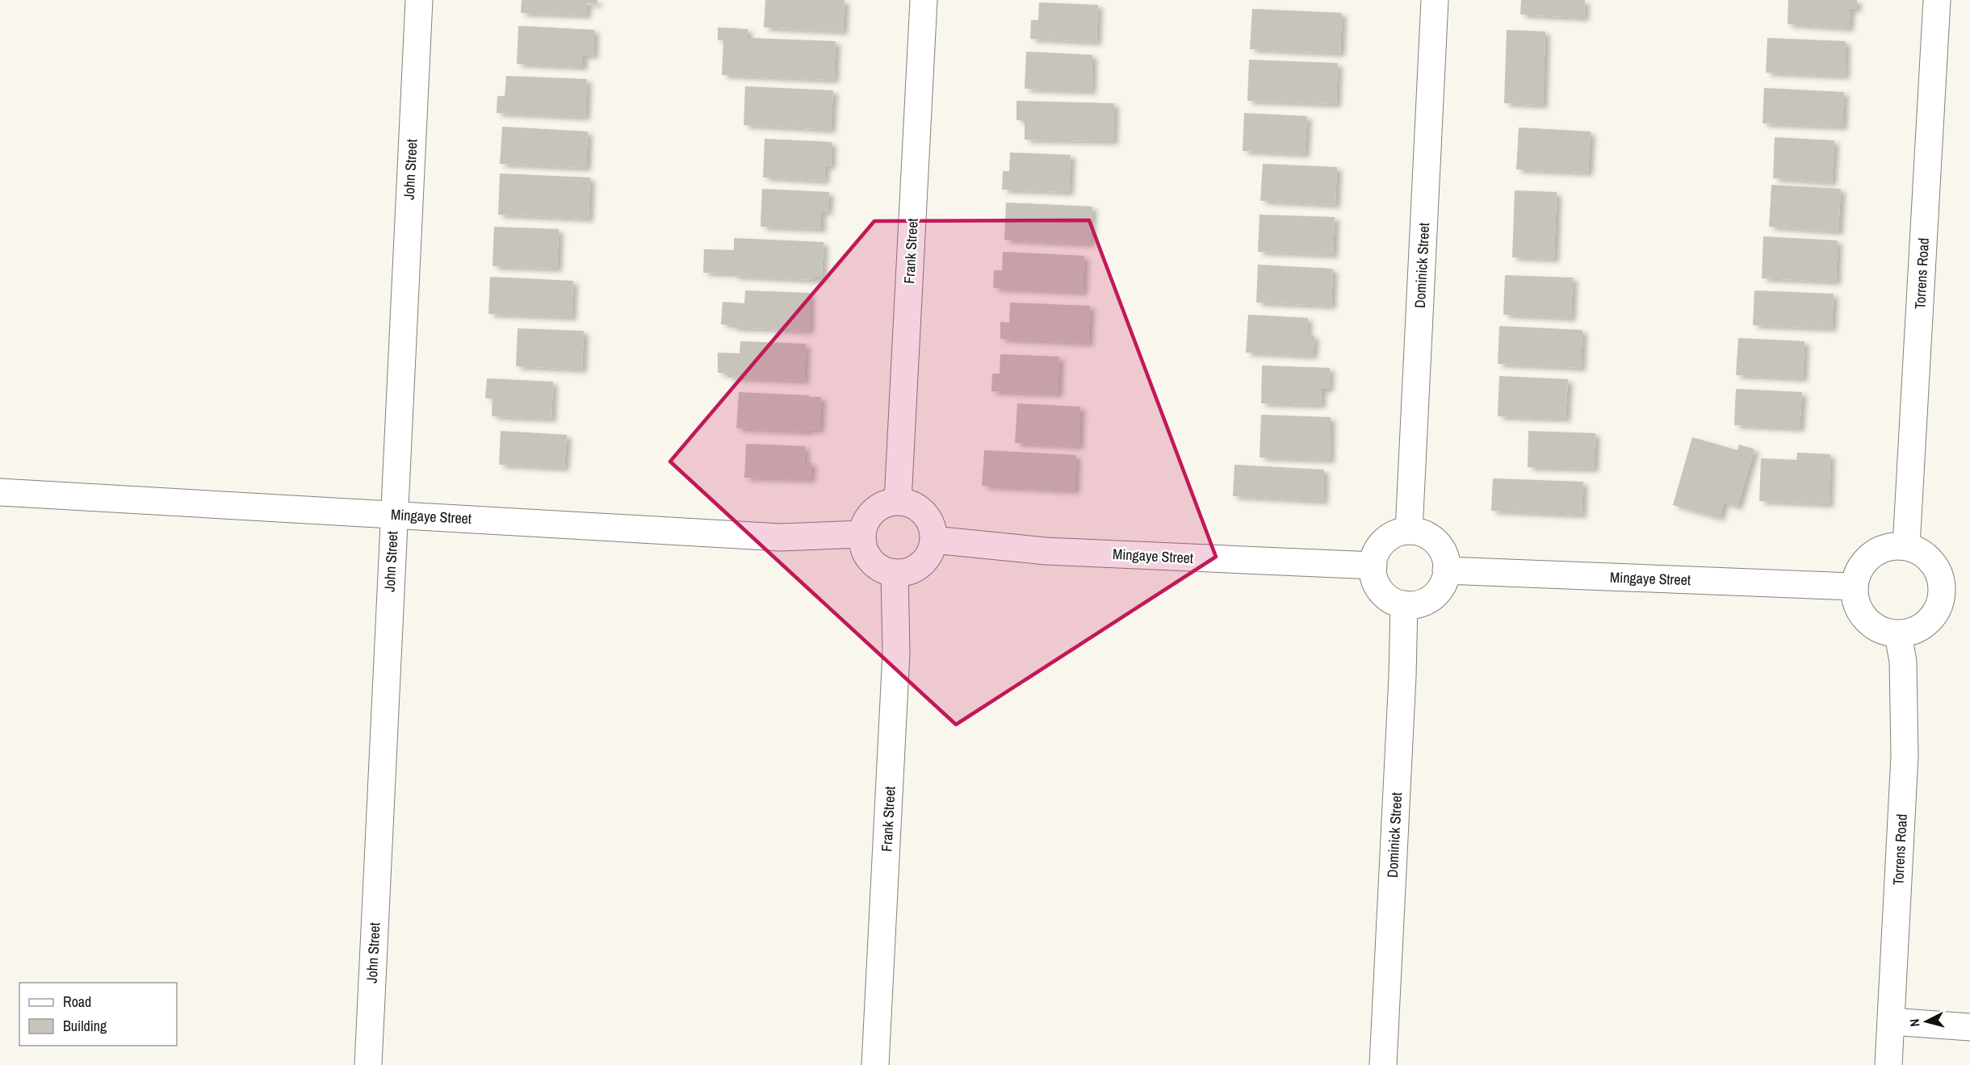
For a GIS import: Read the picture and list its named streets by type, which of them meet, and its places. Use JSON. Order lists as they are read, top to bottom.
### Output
{
  "streets": {
    "street": [
      "John Street",
      "Frank Street",
      "Dominick Street",
      "Torrens Road",
      "Mingaye Street"
    ]
  },
  "crossings": [
    ["John Street", "Mingaye Street"],
    ["Frank Street", "Mingaye Street"],
    ["Dominick Street", "Mingaye Street"],
    ["Torrens Road", "Mingaye Street"]
  ],
  "legend": ["Road", "Building"],
  "north": "left"
}
